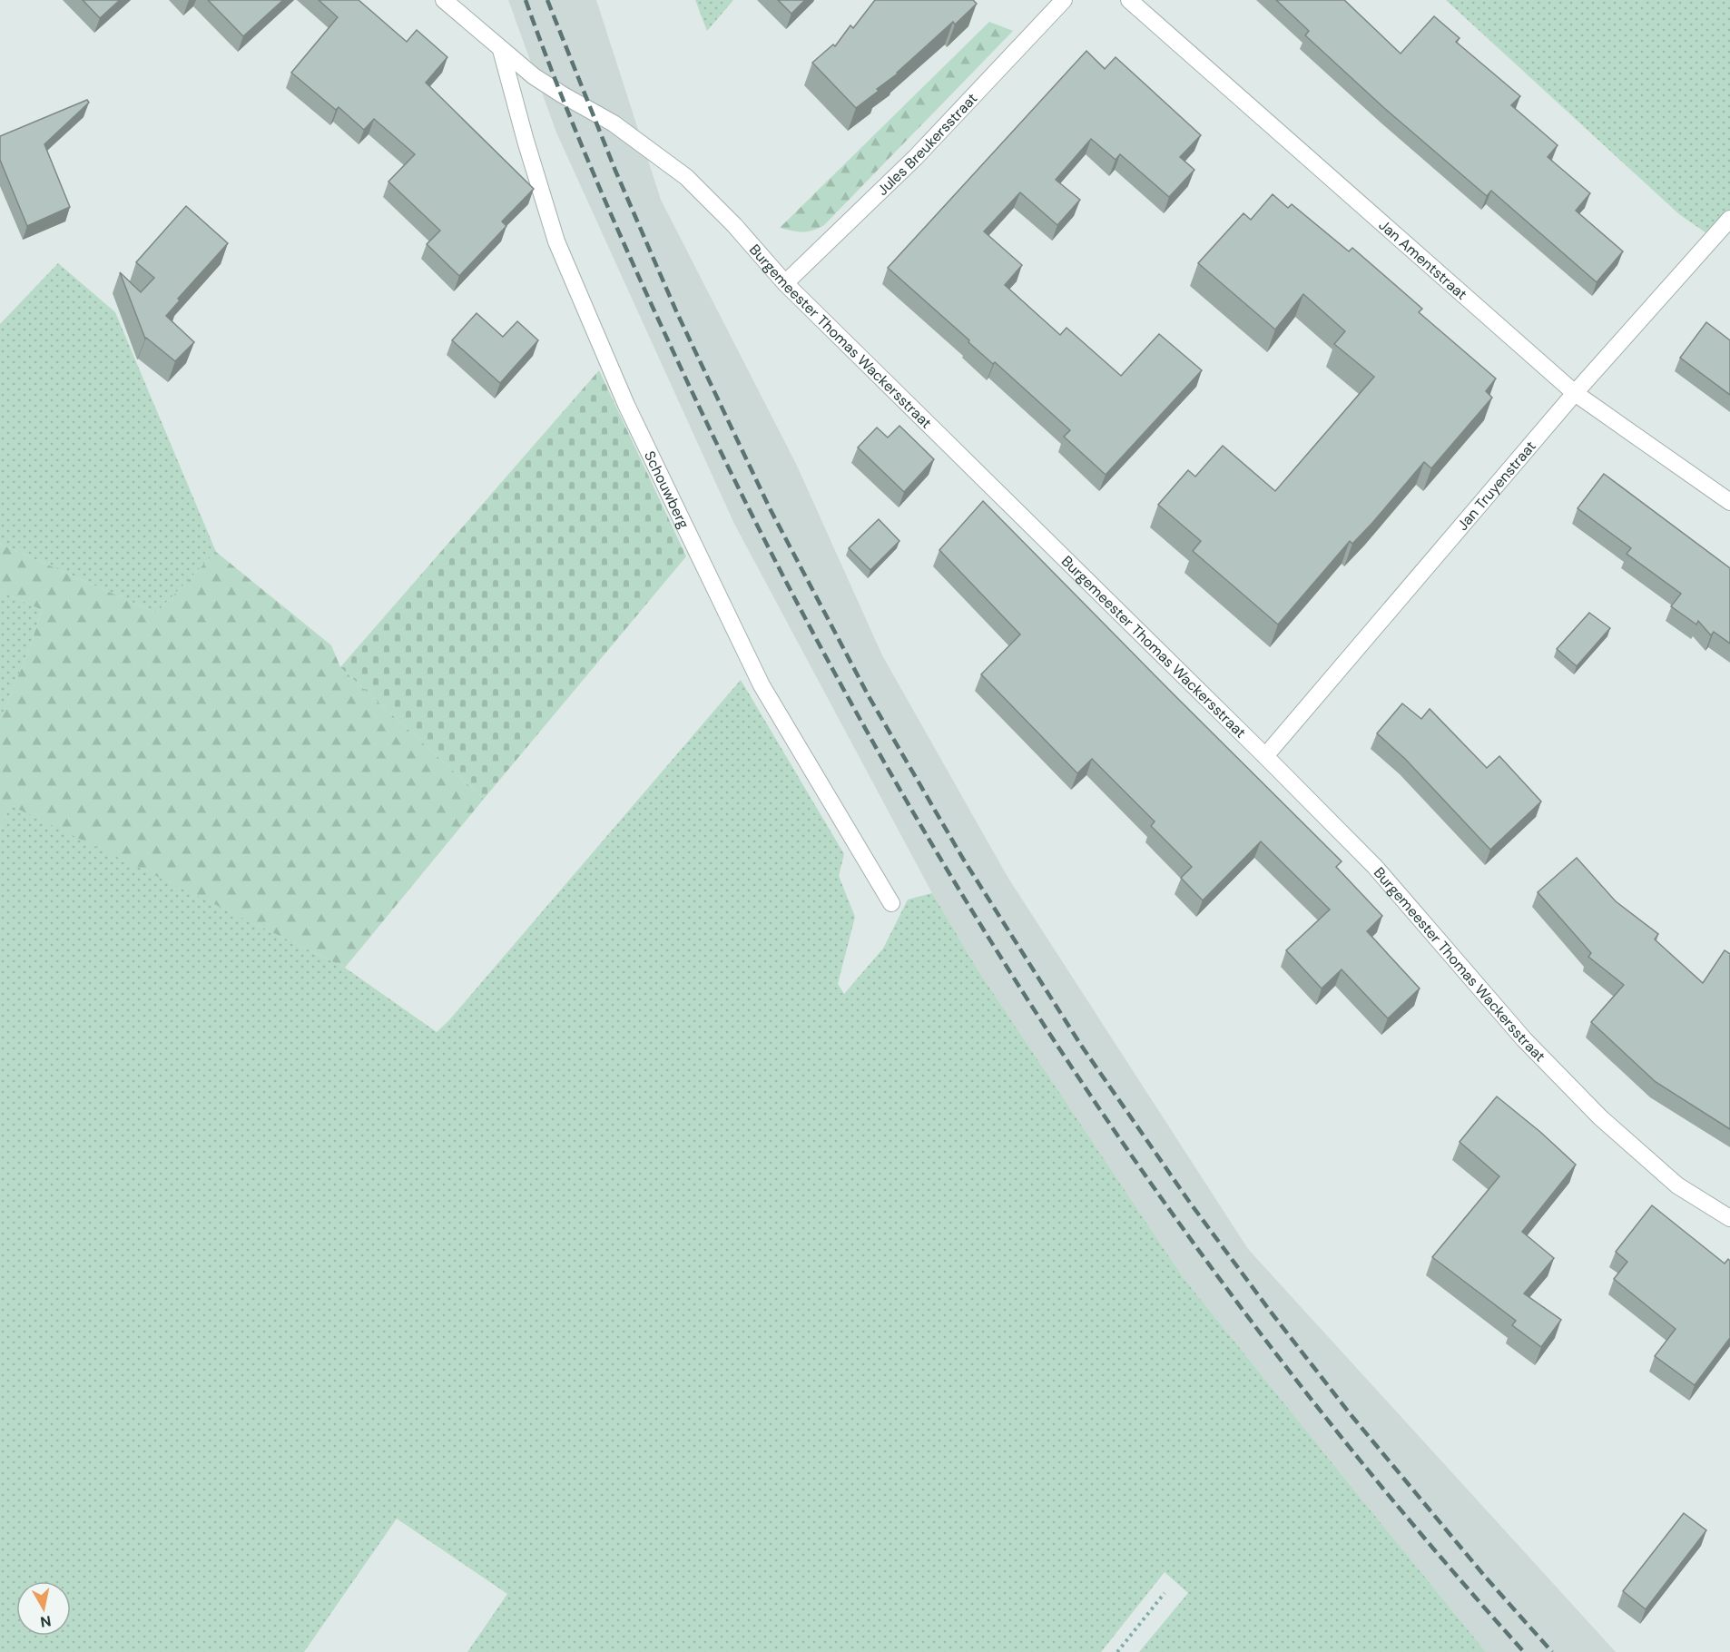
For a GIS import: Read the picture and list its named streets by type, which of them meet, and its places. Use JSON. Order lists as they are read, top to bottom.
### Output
{
  "streets": {
    "street": [
      "Jules Breukersstraat",
      "Jan Amentstraat",
      "Burgemeester Thomas Wackersstraat",
      "Jan Truyenstraat",
      "Schouwberg"
    ]
  },
  "crossings": [
    ["Jules Breukersstraat", "Burgemeester Thomas Wackersstraat"],
    ["Jan Amentstraat", "Jan Truyenstraat"],
    ["Burgemeester Thomas Wackersstraat", "Jan Truyenstraat"],
    ["Burgemeester Thomas Wackersstraat", "Schouwberg"]
  ],
  "north": "bottom"
}
